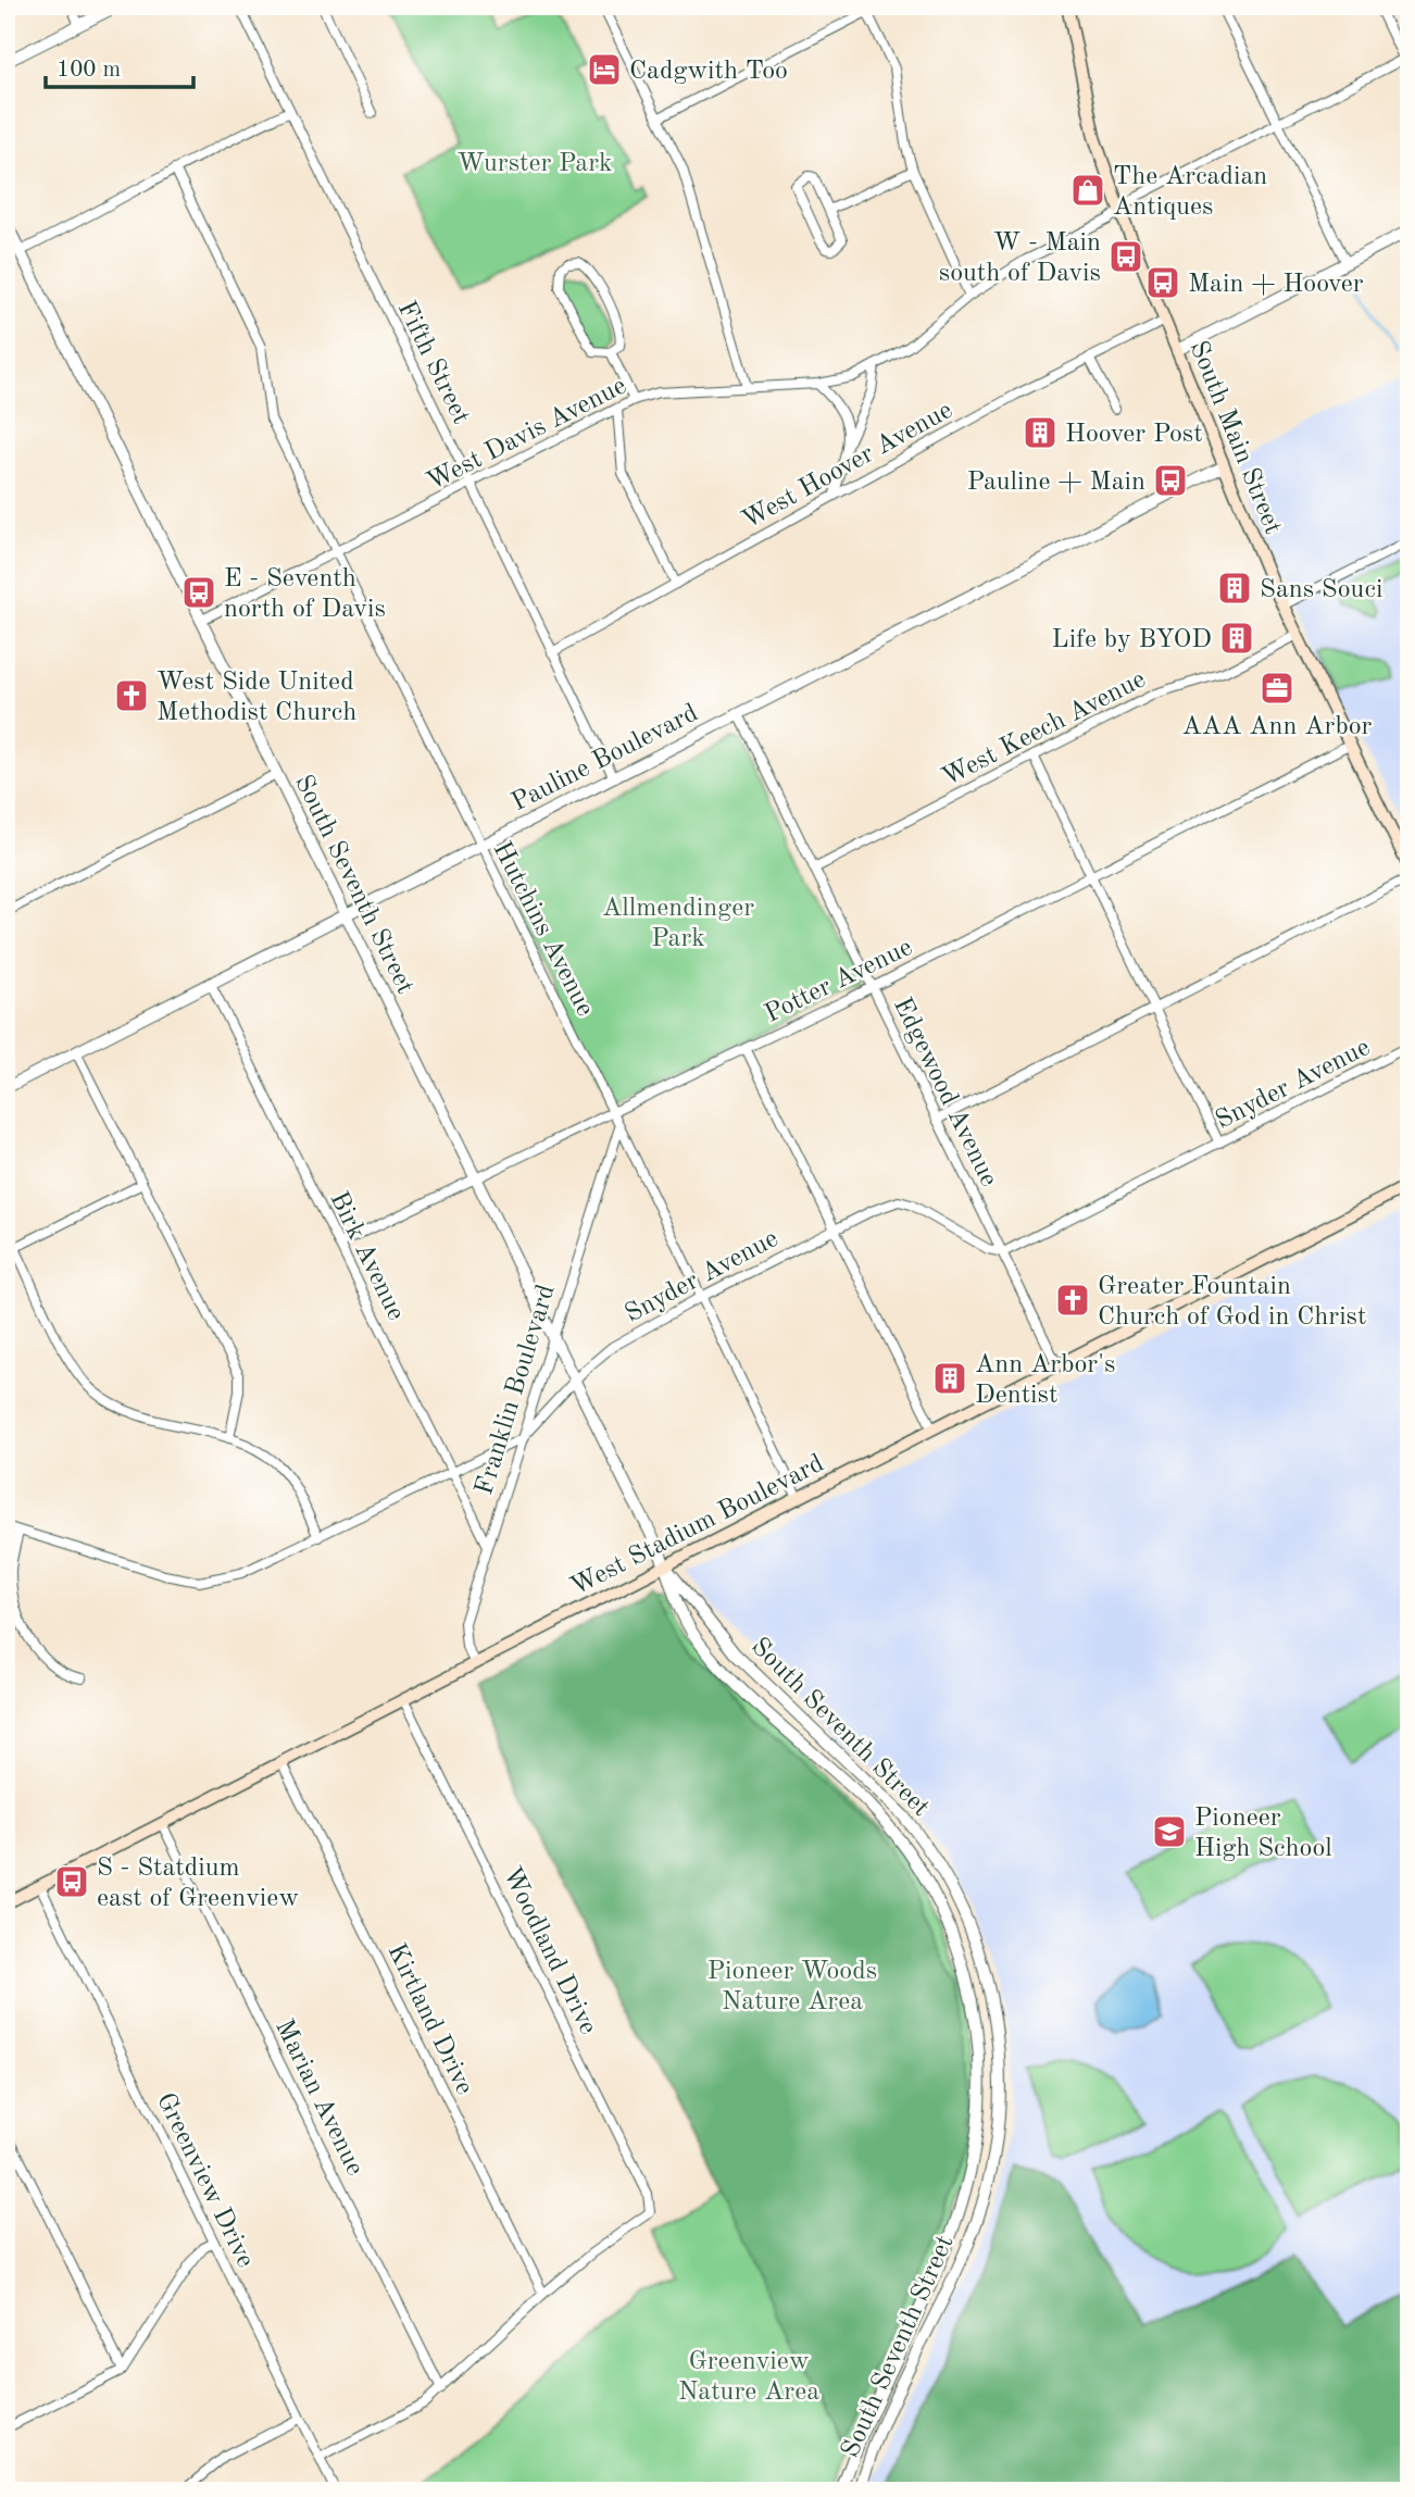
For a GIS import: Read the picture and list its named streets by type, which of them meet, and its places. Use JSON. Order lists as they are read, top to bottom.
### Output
{
  "streets": {
    "main road": ["South Main Street", "West Stadium Boulevard"],
    "street": [
      "Fifth Street",
      "West Davis Avenue",
      "West Hoover Avenue",
      "West Keech Avenue",
      "Pauline Boulevard",
      "South Seventh Street",
      "Hutchins Avenue",
      "Potter Avenue",
      "Snyder Avenue",
      "Edgewood Avenue",
      "Birk Avenue",
      "Franklin Boulevard",
      "Woodland Drive",
      "Kirtland Drive",
      "Marian Avenue",
      "Greenview Drive"
    ]
  },
  "crossings": [
    ["Fifth Street", "West Davis Avenue"],
    ["Fifth Street", "West Hoover Avenue"],
    ["Fifth Street", "Pauline Boulevard"],
    ["West Davis Avenue", "South Main Street"],
    ["West Davis Avenue", "South Seventh Street"],
    ["West Davis Avenue", "Hutchins Avenue"],
    ["South Main Street", "West Hoover Avenue"],
    ["South Main Street", "West Keech Avenue"],
    ["South Main Street", "Pauline Boulevard"],
    ["South Main Street", "Potter Avenue"],
    ["West Keech Avenue", "Edgewood Avenue"],
    ["Pauline Boulevard", "South Seventh Street"],
    ["Pauline Boulevard", "Hutchins Avenue"],
    ["Pauline Boulevard", "Edgewood Avenue"],
    ["Pauline Boulevard", "Birk Avenue"],
    ["South Seventh Street", "Potter Avenue"],
    ["South Seventh Street", "Snyder Avenue"],
    ["South Seventh Street", "Franklin Boulevard"],
    ["South Seventh Street", "West Stadium Boulevard"],
    ["Hutchins Avenue", "Potter Avenue"],
    ["Hutchins Avenue", "Snyder Avenue"],
    ["Hutchins Avenue", "Franklin Boulevard"],
    ["Hutchins Avenue", "West Stadium Boulevard"],
    ["Potter Avenue", "Edgewood Avenue"],
    ["Potter Avenue", "Birk Avenue"],
    ["Snyder Avenue", "Edgewood Avenue"],
    ["Snyder Avenue", "Birk Avenue"],
    ["Snyder Avenue", "Franklin Boulevard"],
    ["Edgewood Avenue", "West Stadium Boulevard"],
    ["Birk Avenue", "Franklin Boulevard"],
    ["Franklin Boulevard", "West Stadium Boulevard"],
    ["West Stadium Boulevard", "Woodland Drive"],
    ["West Stadium Boulevard", "Kirtland Drive"],
    ["West Stadium Boulevard", "Marian Avenue"],
    ["West Stadium Boulevard", "Greenview Drive"],
    ["Woodland Drive", "Kirtland Drive"]
  ],
  "parks": [
    "Wurster Park",
    "Allmendinger Park",
    "Pioneer Woods Nature Area",
    "Greenview Nature Area"
  ],
  "places": {
    "hotel": ["Cadgwith Too"],
    "shop": ["The Arcadian Antiques"],
    "bus stop": [
      "W - Main south of Davis",
      "Main + Hoover",
      "Pauline + Main",
      "E - Seventh north of Davis",
      "S - Statdium east of Greenview"
    ],
    "building": [
      "Hoover Post",
      "Sans Souci",
      "Life by BYOD",
      "Ann Arbor's Dentist"
    ],
    "office": ["AAA Ann Arbor"],
    "church": ["West Side United Methodist Church", "Greater Fountain Church of God in Christ"],
    "school or university": ["Pioneer High School"]
  },
  "scale_bar": "100 m"
}
